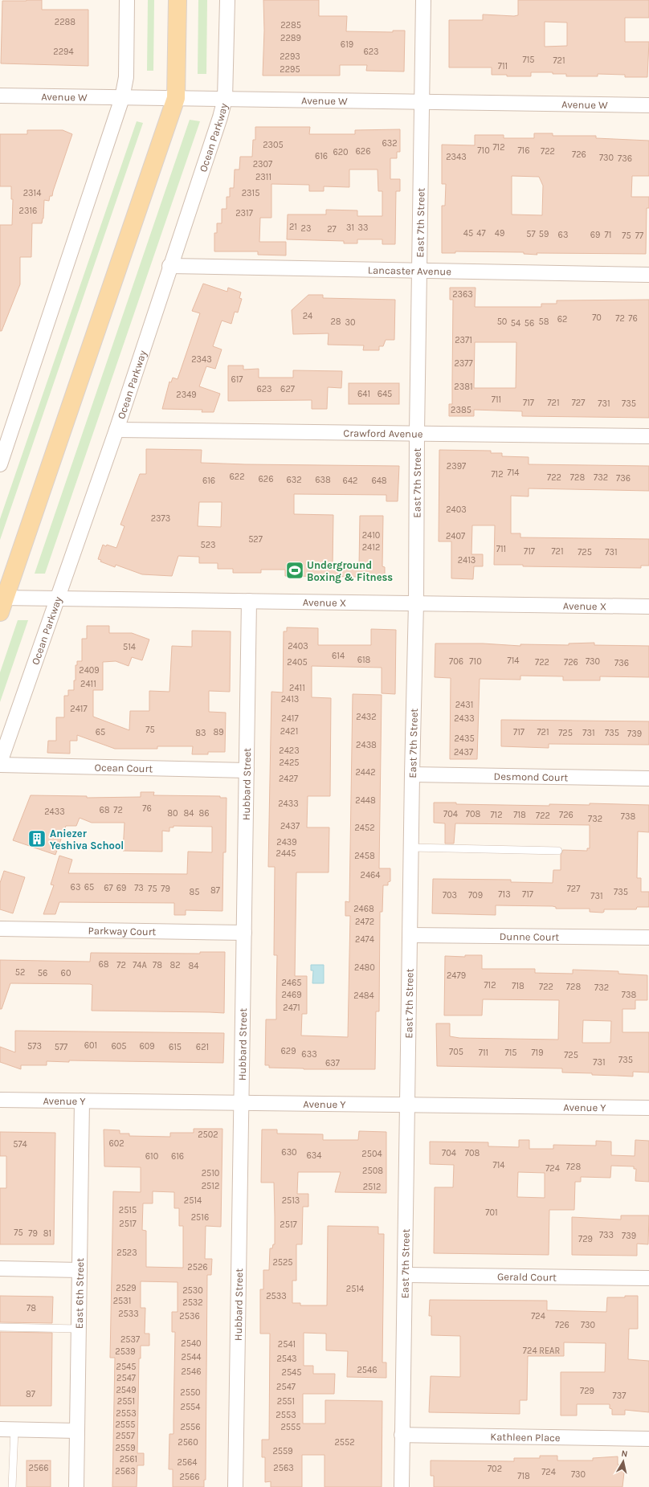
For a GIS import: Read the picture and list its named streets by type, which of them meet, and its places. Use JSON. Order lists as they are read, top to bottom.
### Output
{
  "streets": {
    "street": [
      "Avenue W",
      "Ocean Parkway",
      "East 7th Street",
      "Lancaster Avenue",
      "Crawford Avenue",
      "Avenue X",
      "Ocean Court",
      "Desmond Court",
      "Hubbard Street",
      "Parkway Court",
      "Dunne Court",
      "Avenue Y",
      "Gerald Court",
      "East 6th Street",
      "Kathleen Place"
    ]
  },
  "crossings": [
    ["Avenue W", "Ocean Parkway"],
    ["Avenue W", "East 7th Street"],
    ["Ocean Parkway", "Lancaster Avenue"],
    ["Ocean Parkway", "Crawford Avenue"],
    ["Ocean Parkway", "Avenue X"],
    ["Ocean Parkway", "Ocean Court"],
    ["East 7th Street", "Lancaster Avenue"],
    ["East 7th Street", "Crawford Avenue"],
    ["East 7th Street", "Avenue X"],
    ["East 7th Street", "Desmond Court"],
    ["East 7th Street", "Dunne Court"],
    ["East 7th Street", "Avenue Y"],
    ["East 7th Street", "Gerald Court"],
    ["East 7th Street", "Kathleen Place"],
    ["Avenue X", "Hubbard Street"],
    ["Ocean Court", "Hubbard Street"],
    ["Hubbard Street", "Parkway Court"],
    ["Hubbard Street", "Avenue Y"],
    ["Avenue Y", "East 6th Street"]
  ],
  "places": {
    "sports": ["Underground Boxing & Fitness"],
    "building": ["Aniezer Yeshiva School"]
  },
  "house_numbers": [
    "2288",
    "2285",
    "2289",
    "619",
    "2294",
    "623",
    "2293",
    "715",
    "721",
    "711",
    "2295",
    "632",
    "2305",
    "712",
    "710",
    "716",
    "626",
    "722",
    "620",
    "726",
    "616",
    "2343",
    "730",
    "736",
    "2307",
    "2311",
    "2314",
    "2315",
    "2316",
    "2317",
    "21",
    "31",
    "33",
    "23",
    "27",
    "45",
    "47",
    "49",
    "57",
    "59",
    "63",
    "69",
    "71",
    "75",
    "77",
    "2363",
    "24",
    "70",
    "72",
    "76",
    "62",
    "28",
    "50",
    "58",
    "30",
    "54",
    "56",
    "2371",
    "2343",
    "2377",
    "617",
    "2381",
    "623",
    "627",
    "641",
    "645",
    "2349",
    "711",
    "717",
    "721",
    "727",
    "731",
    "735",
    "2385",
    "2397",
    "714",
    "712",
    "622",
    "722",
    "728",
    "732",
    "736",
    "626",
    "632",
    "638",
    "616",
    "642",
    "648",
    "2403",
    "2373",
    "2410",
    "2407",
    "527",
    "523",
    "2412",
    "711",
    "717",
    "721",
    "725",
    "731",
    "2413",
    "2403",
    "514",
    "614",
    "618",
    "714",
    "706",
    "710",
    "730",
    "2405",
    "722",
    "726",
    "736",
    "2409",
    "2411",
    "2411",
    "2413",
    "2431",
    "2417",
    "2432",
    "2417",
    "2433",
    "75",
    "2421",
    "65",
    "89",
    "717",
    "721",
    "83",
    "725",
    "731",
    "735",
    "739",
    "2435",
    "2438",
    "2423",
    "2437",
    "2425",
    "2442",
    "2427",
    "2448",
    "2433",
    "76",
    "68",
    "72",
    "2433",
    "80",
    "84",
    "86",
    "704",
    "708",
    "712",
    "718",
    "726",
    "722",
    "738",
    "732",
    "2437",
    "2452",
    "2439",
    "2445",
    "2458",
    "2464",
    "63",
    "65",
    "67",
    "69",
    "73",
    "75",
    "79",
    "727",
    "87",
    "85",
    "735",
    "713",
    "717",
    "703",
    "709",
    "731",
    "2468",
    "2472",
    "2474",
    "68",
    "72",
    "74A",
    "78",
    "82",
    "84",
    "2480",
    "52",
    "56",
    "60",
    "2479",
    "2465",
    "712",
    "718",
    "722",
    "728",
    "732",
    "2469",
    "738",
    "2484",
    "2471",
    "601",
    "573",
    "605",
    "609",
    "577",
    "615",
    "621",
    "629",
    "705",
    "711",
    "715",
    "719",
    "633",
    "725",
    "735",
    "731",
    "637",
    "2502",
    "602",
    "574",
    "630",
    "704",
    "708",
    "2504",
    "634",
    "610",
    "616",
    "714",
    "728",
    "724",
    "2508",
    "2510",
    "2512",
    "2512",
    "2514",
    "2513",
    "2515",
    "701",
    "2516",
    "2517",
    "2517",
    "75",
    "79",
    "81",
    "733",
    "739",
    "729",
    "2523",
    "2525",
    "2526",
    "2529",
    "2514",
    "2530",
    "2533",
    "2531",
    "2532",
    "78",
    "2533",
    "2536",
    "724",
    "726",
    "730",
    "2537",
    "2540",
    "2541",
    "724 REAR",
    "2539",
    "2544",
    "2543",
    "2545",
    "2546",
    "2546",
    "2545",
    "2547",
    "2547",
    "2549",
    "729",
    "2550",
    "87",
    "737",
    "2551",
    "2551",
    "2554",
    "2553",
    "2553",
    "2555",
    "2556",
    "2555",
    "2557",
    "2560",
    "2552",
    "2559",
    "2559",
    "2561",
    "2564",
    "2566",
    "2563",
    "702",
    "2563",
    "724",
    "730",
    "718",
    "2566"
  ],
  "north": "top"
}
